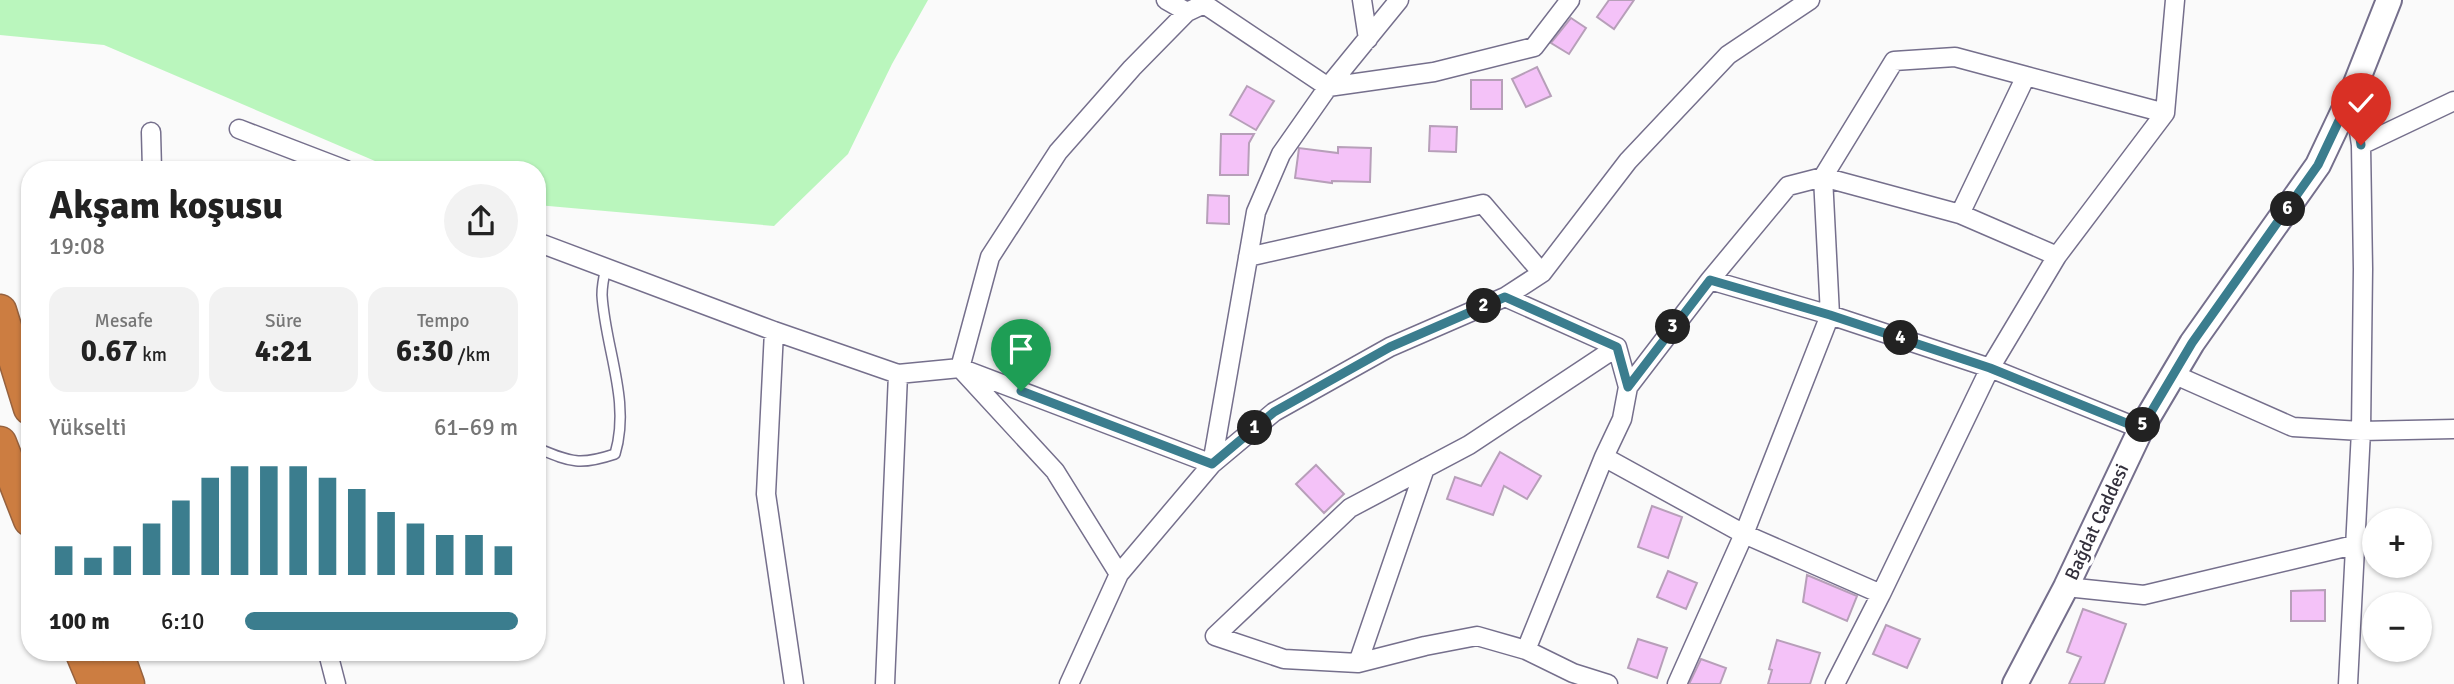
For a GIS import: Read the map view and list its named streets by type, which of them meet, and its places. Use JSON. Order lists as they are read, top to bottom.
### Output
{
  "streets": {
    "street": ["Bağdat Caddesi"]
  },
  "page": {
    "heading": ["Akşam koşusu", "19:08"],
    "pins": [
      "6",
      "2",
      "3",
      "4",
      "5",
      "1"
    ],
    "stats": [
      ["Mesafe", "0.67 km"],
      ["Süre", "4:21"],
      ["Tempo", "6:30 /km"]
    ],
    "chart": ["Yükselti", "61–69 m"],
    "map_buttons": ["+", "−"],
    "list": [
      {
        "name": "100 m",
        "note": "6:10"
      }
    ]
  }
}
